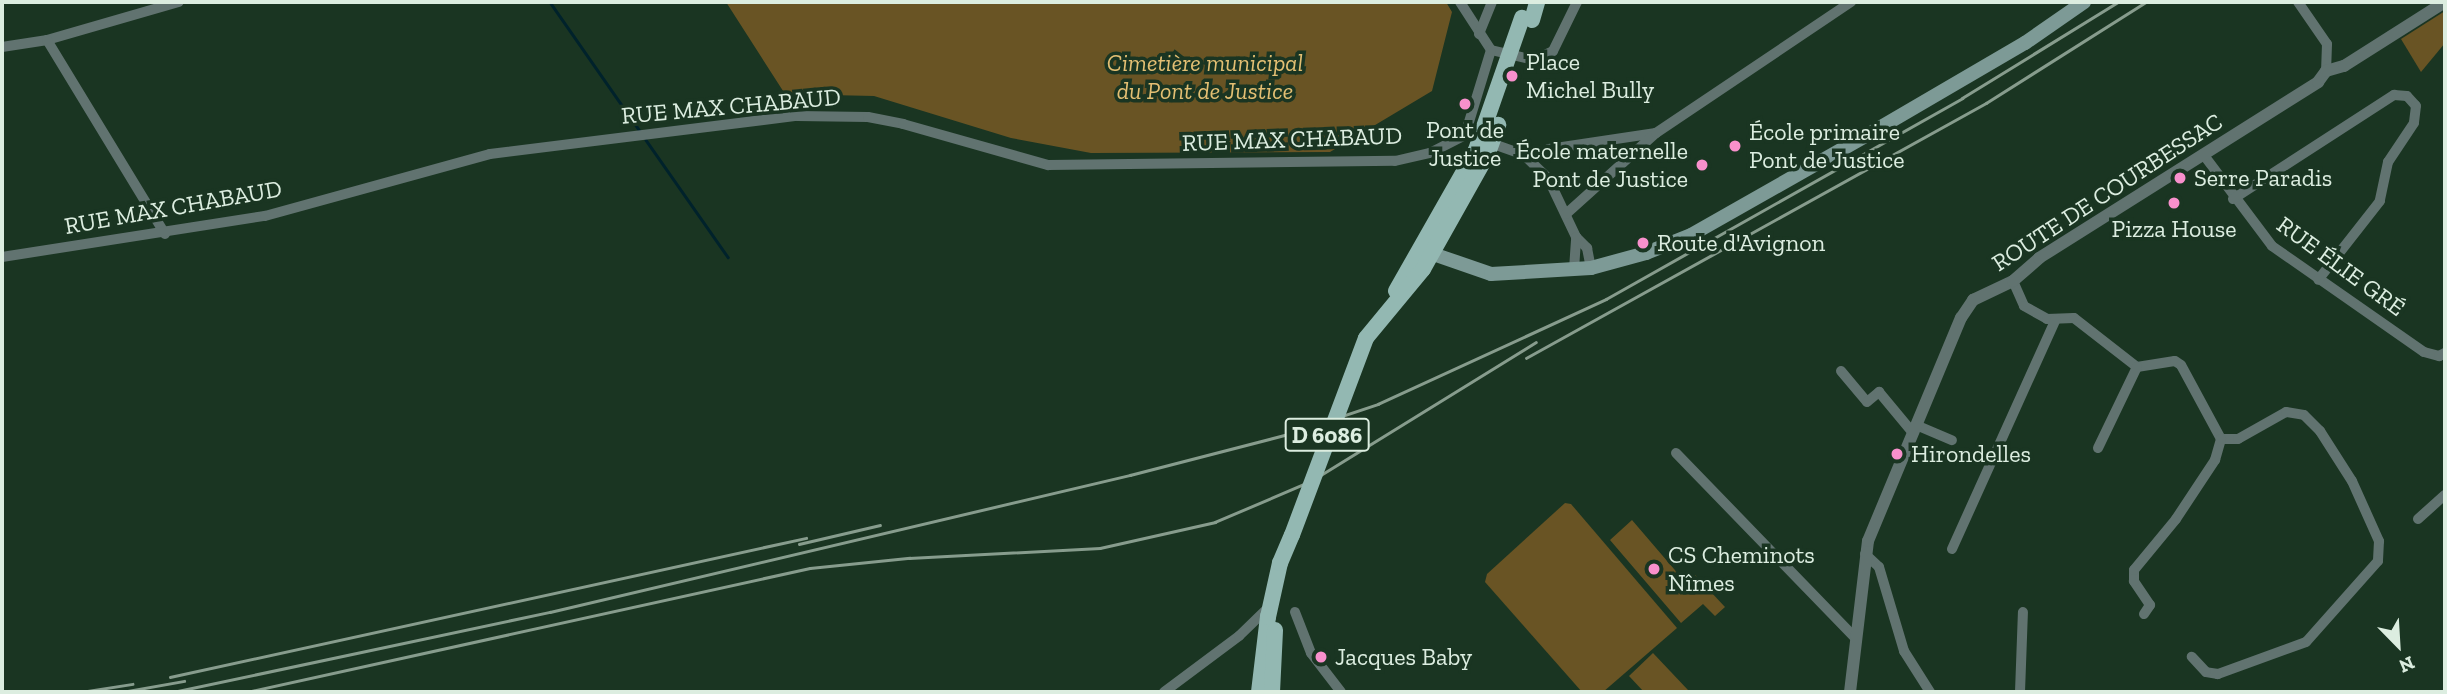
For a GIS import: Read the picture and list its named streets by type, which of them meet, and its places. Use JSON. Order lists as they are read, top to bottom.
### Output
{
  "streets": {
    "main road": ["D 6086"],
    "street": ["RUE MAX CHABAUD", "ROUTE DE COURBESSAC", "RUE ÉLIE GRÉ"]
  },
  "crossings": [
    ["ROUTE DE COURBESSAC", "RUE ÉLIE GRÉ"]
  ],
  "parks": ["Cimetière municipal du Pont de Justice"],
  "places": [
    "Place Michel Bully",
    "Pont de Justice",
    "École primaire Pont de Justice",
    "École maternelle Pont de Justice",
    "Serre Paradis",
    "Pizza House",
    "Route d'Avignon",
    "Hirondelles",
    "CS Cheminots Nîmes",
    "Jacques Baby"
  ],
  "north": "bottom right"
}
